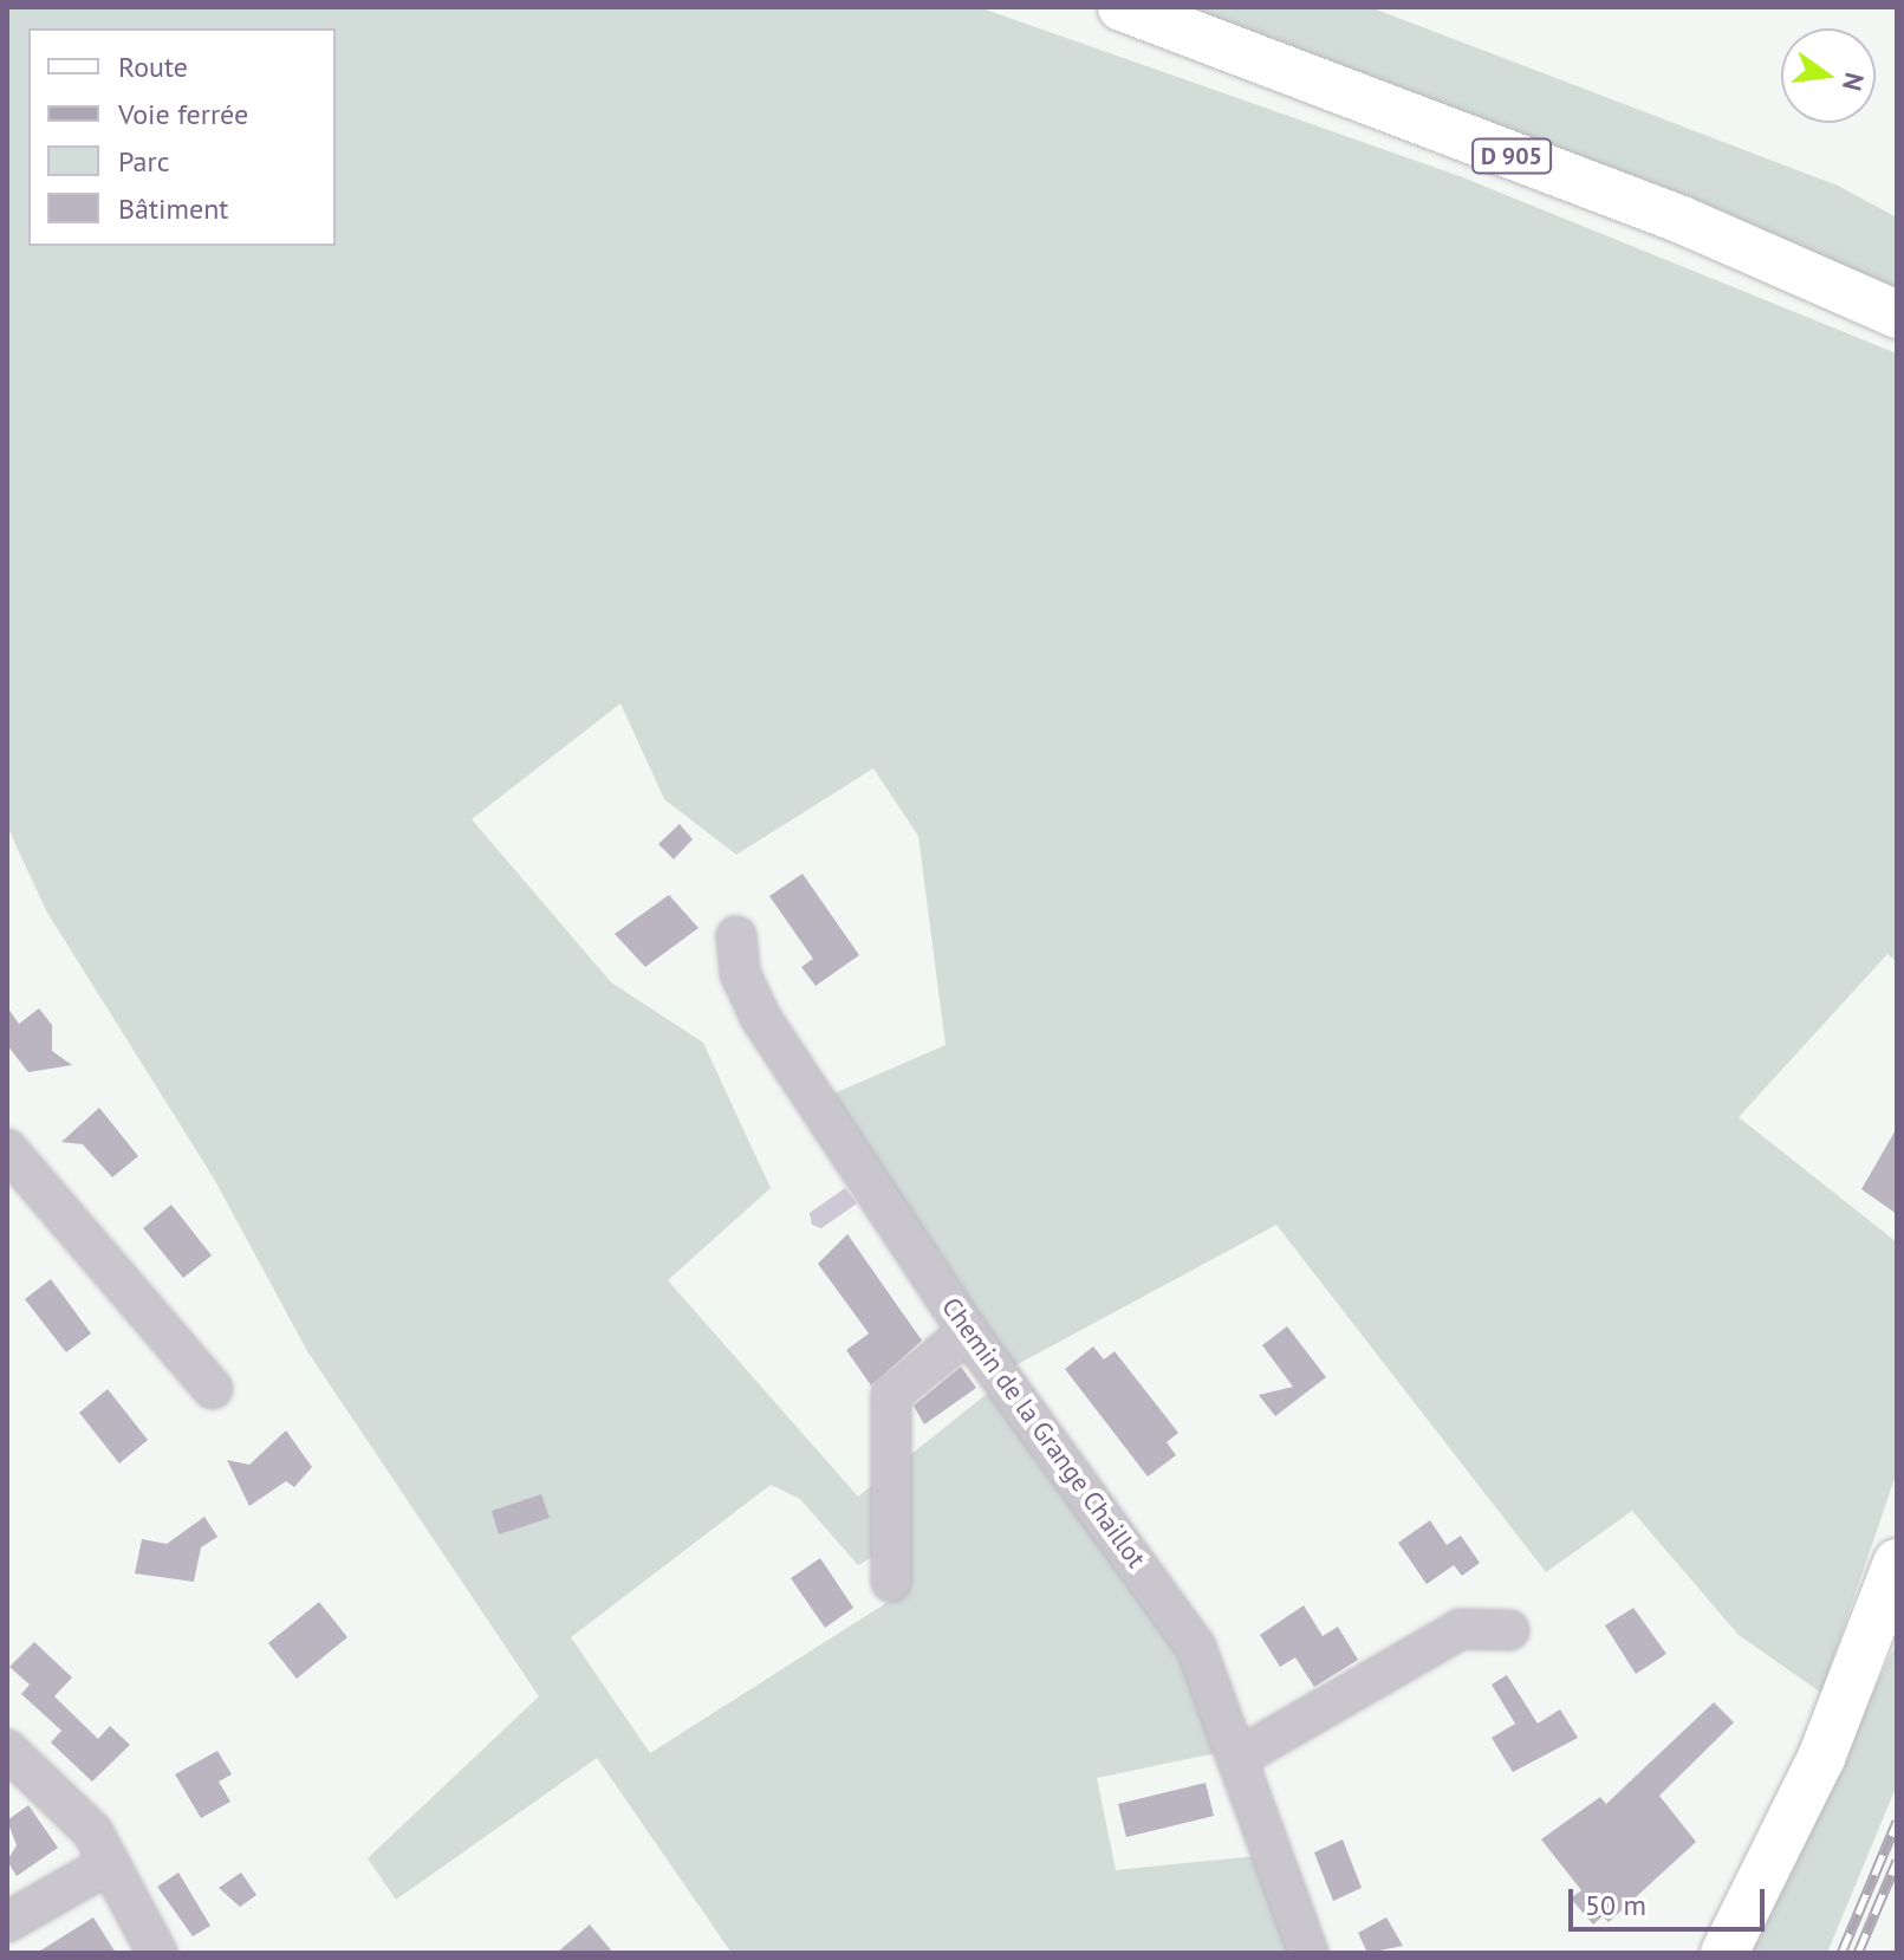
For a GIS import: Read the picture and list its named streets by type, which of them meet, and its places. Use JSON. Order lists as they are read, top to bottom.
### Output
{
  "streets": {
    "main road": ["D 905"],
    "street": ["Chemin de la Grange Chaillot"]
  },
  "legend": [
    "Route",
    "Voie ferrée",
    "Parc",
    "Bâtiment"
  ],
  "scale_bar": "50 m",
  "north": "right"
}
